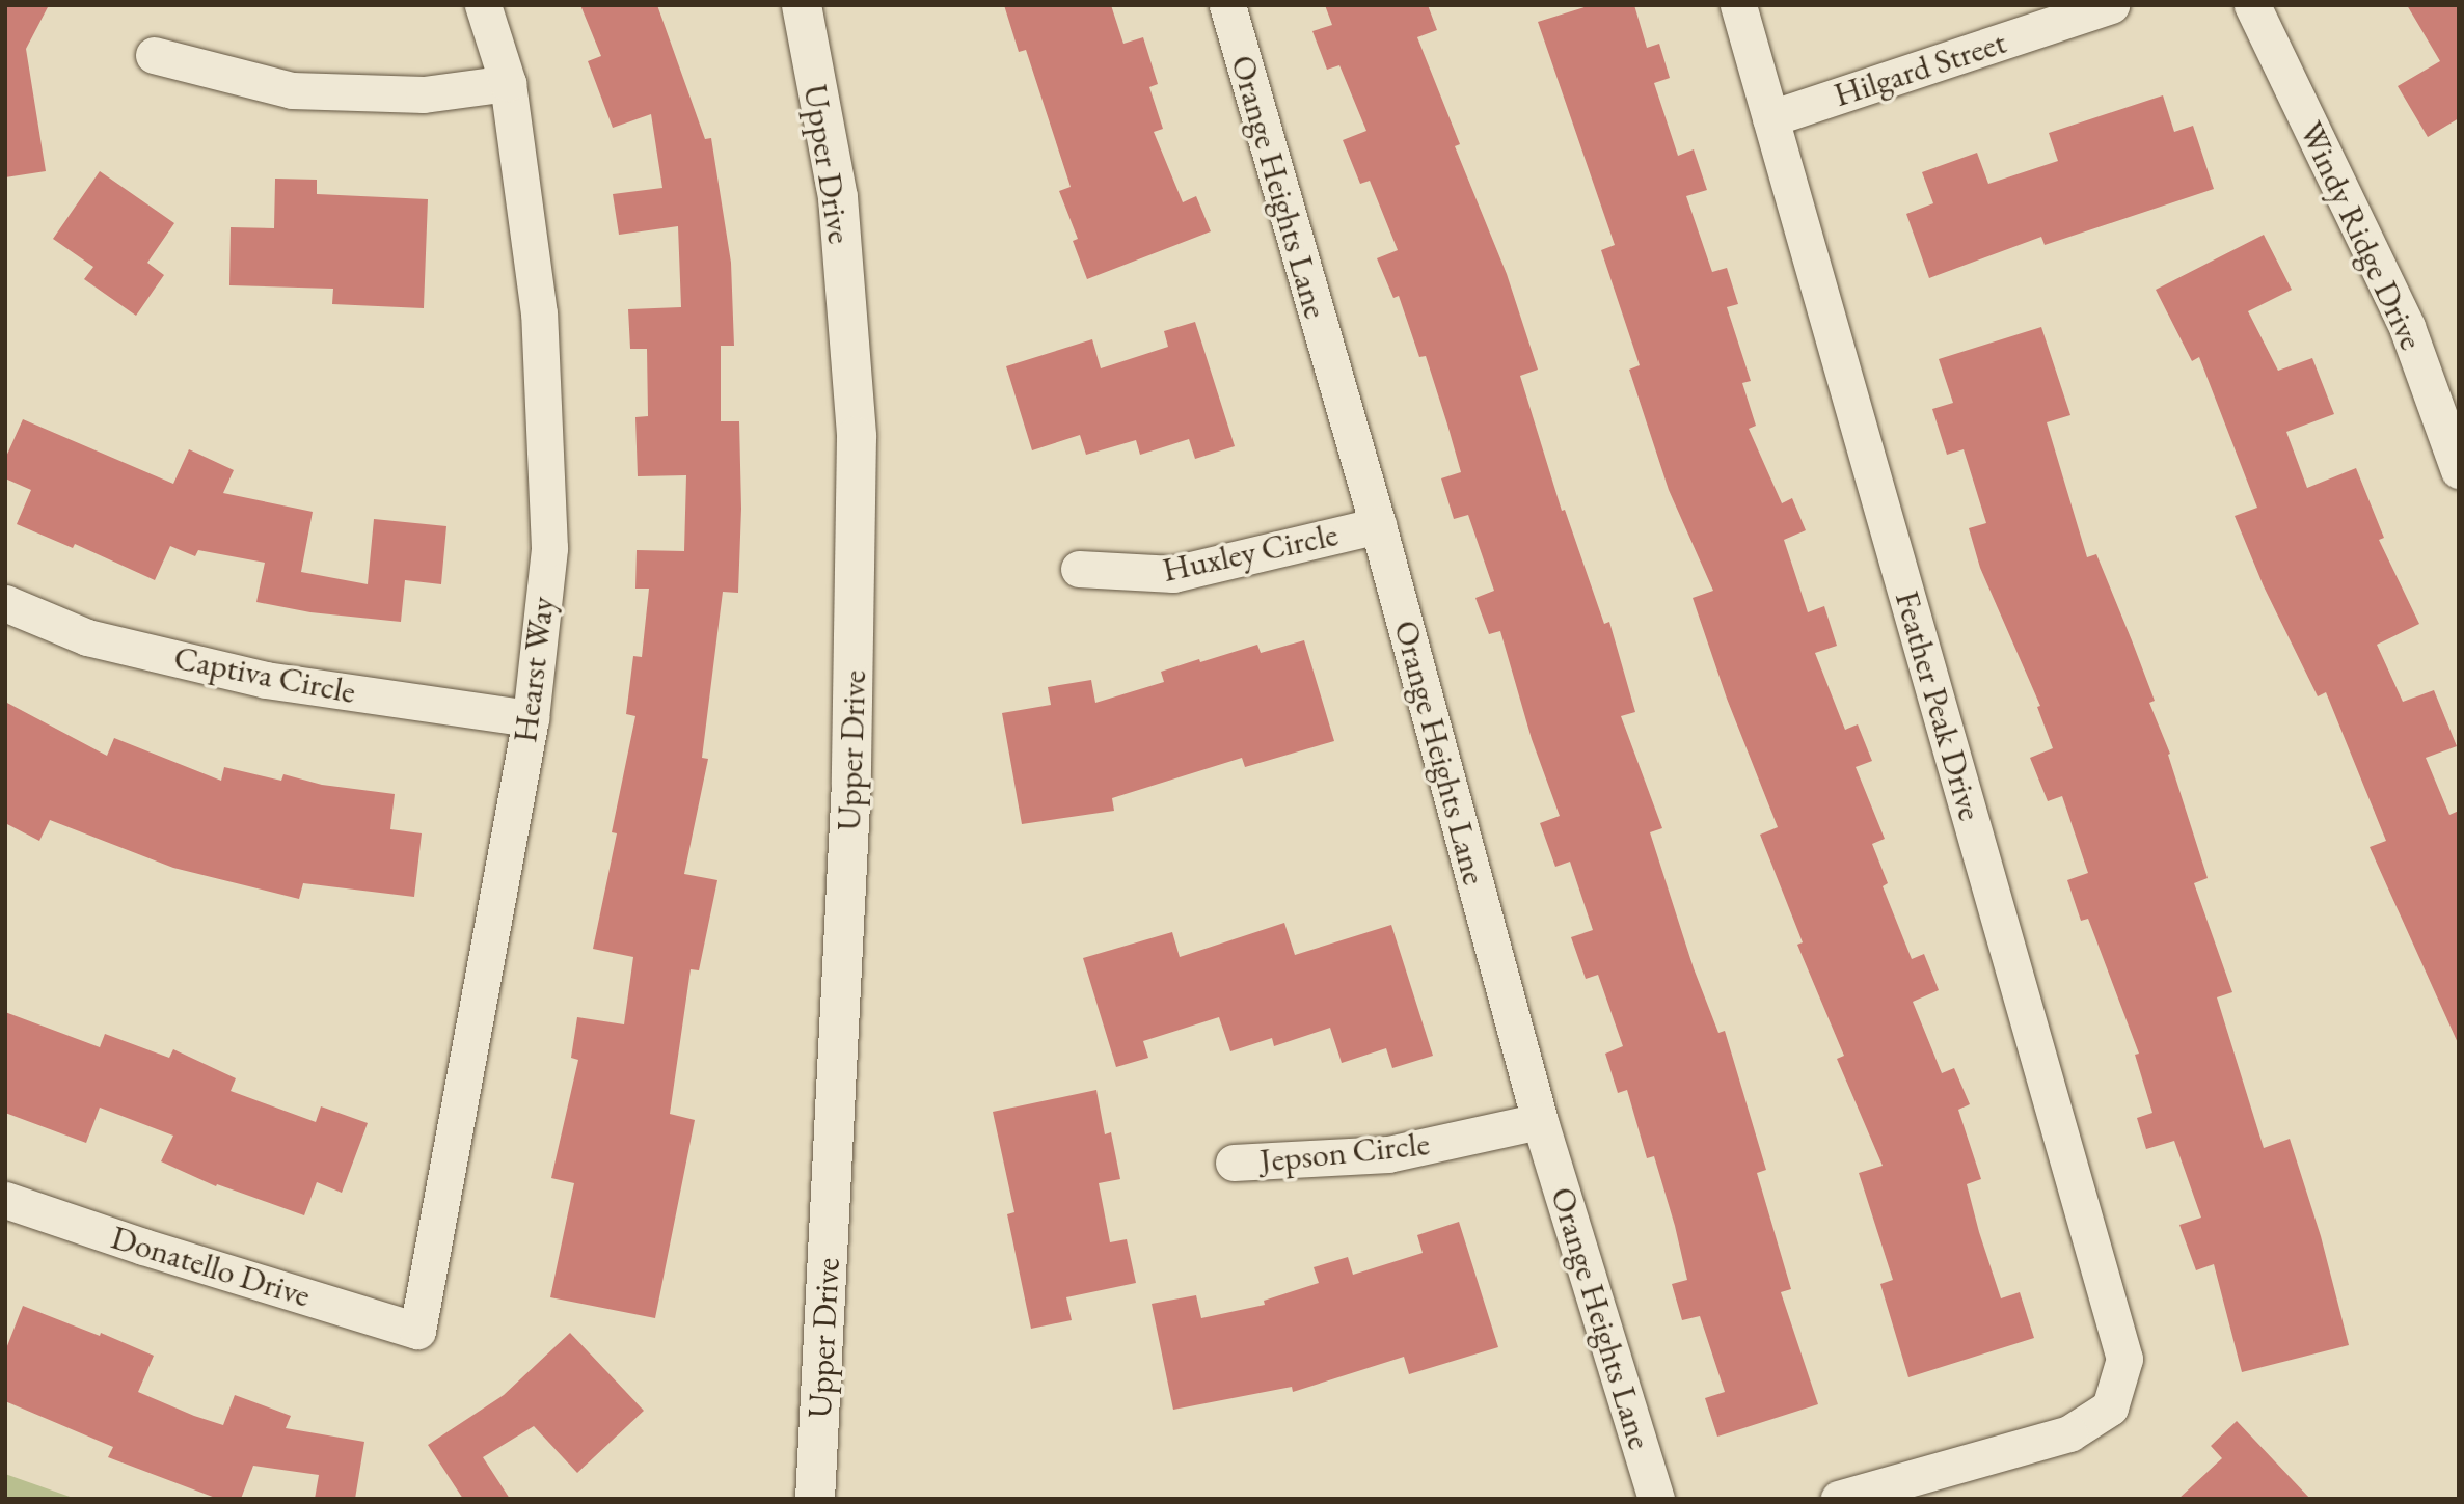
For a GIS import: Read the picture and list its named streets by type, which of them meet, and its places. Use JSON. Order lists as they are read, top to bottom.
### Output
{
  "streets": {
    "main road": ["Upper Drive"],
    "street": [
      "Hilgard Street",
      "Orange Heights Lane",
      "Windy Ridge Drive",
      "Huxley Circle",
      "Hearst Way",
      "Captiva Circle",
      "Feather Peak Drive",
      "Jepson Circle",
      "Donatello Drive"
    ]
  },
  "crossings": [
    ["Hilgard Street", "Feather Peak Drive"],
    ["Orange Heights Lane", "Huxley Circle"],
    ["Orange Heights Lane", "Jepson Circle"],
    ["Hearst Way", "Captiva Circle"],
    ["Hearst Way", "Donatello Drive"]
  ]
}
